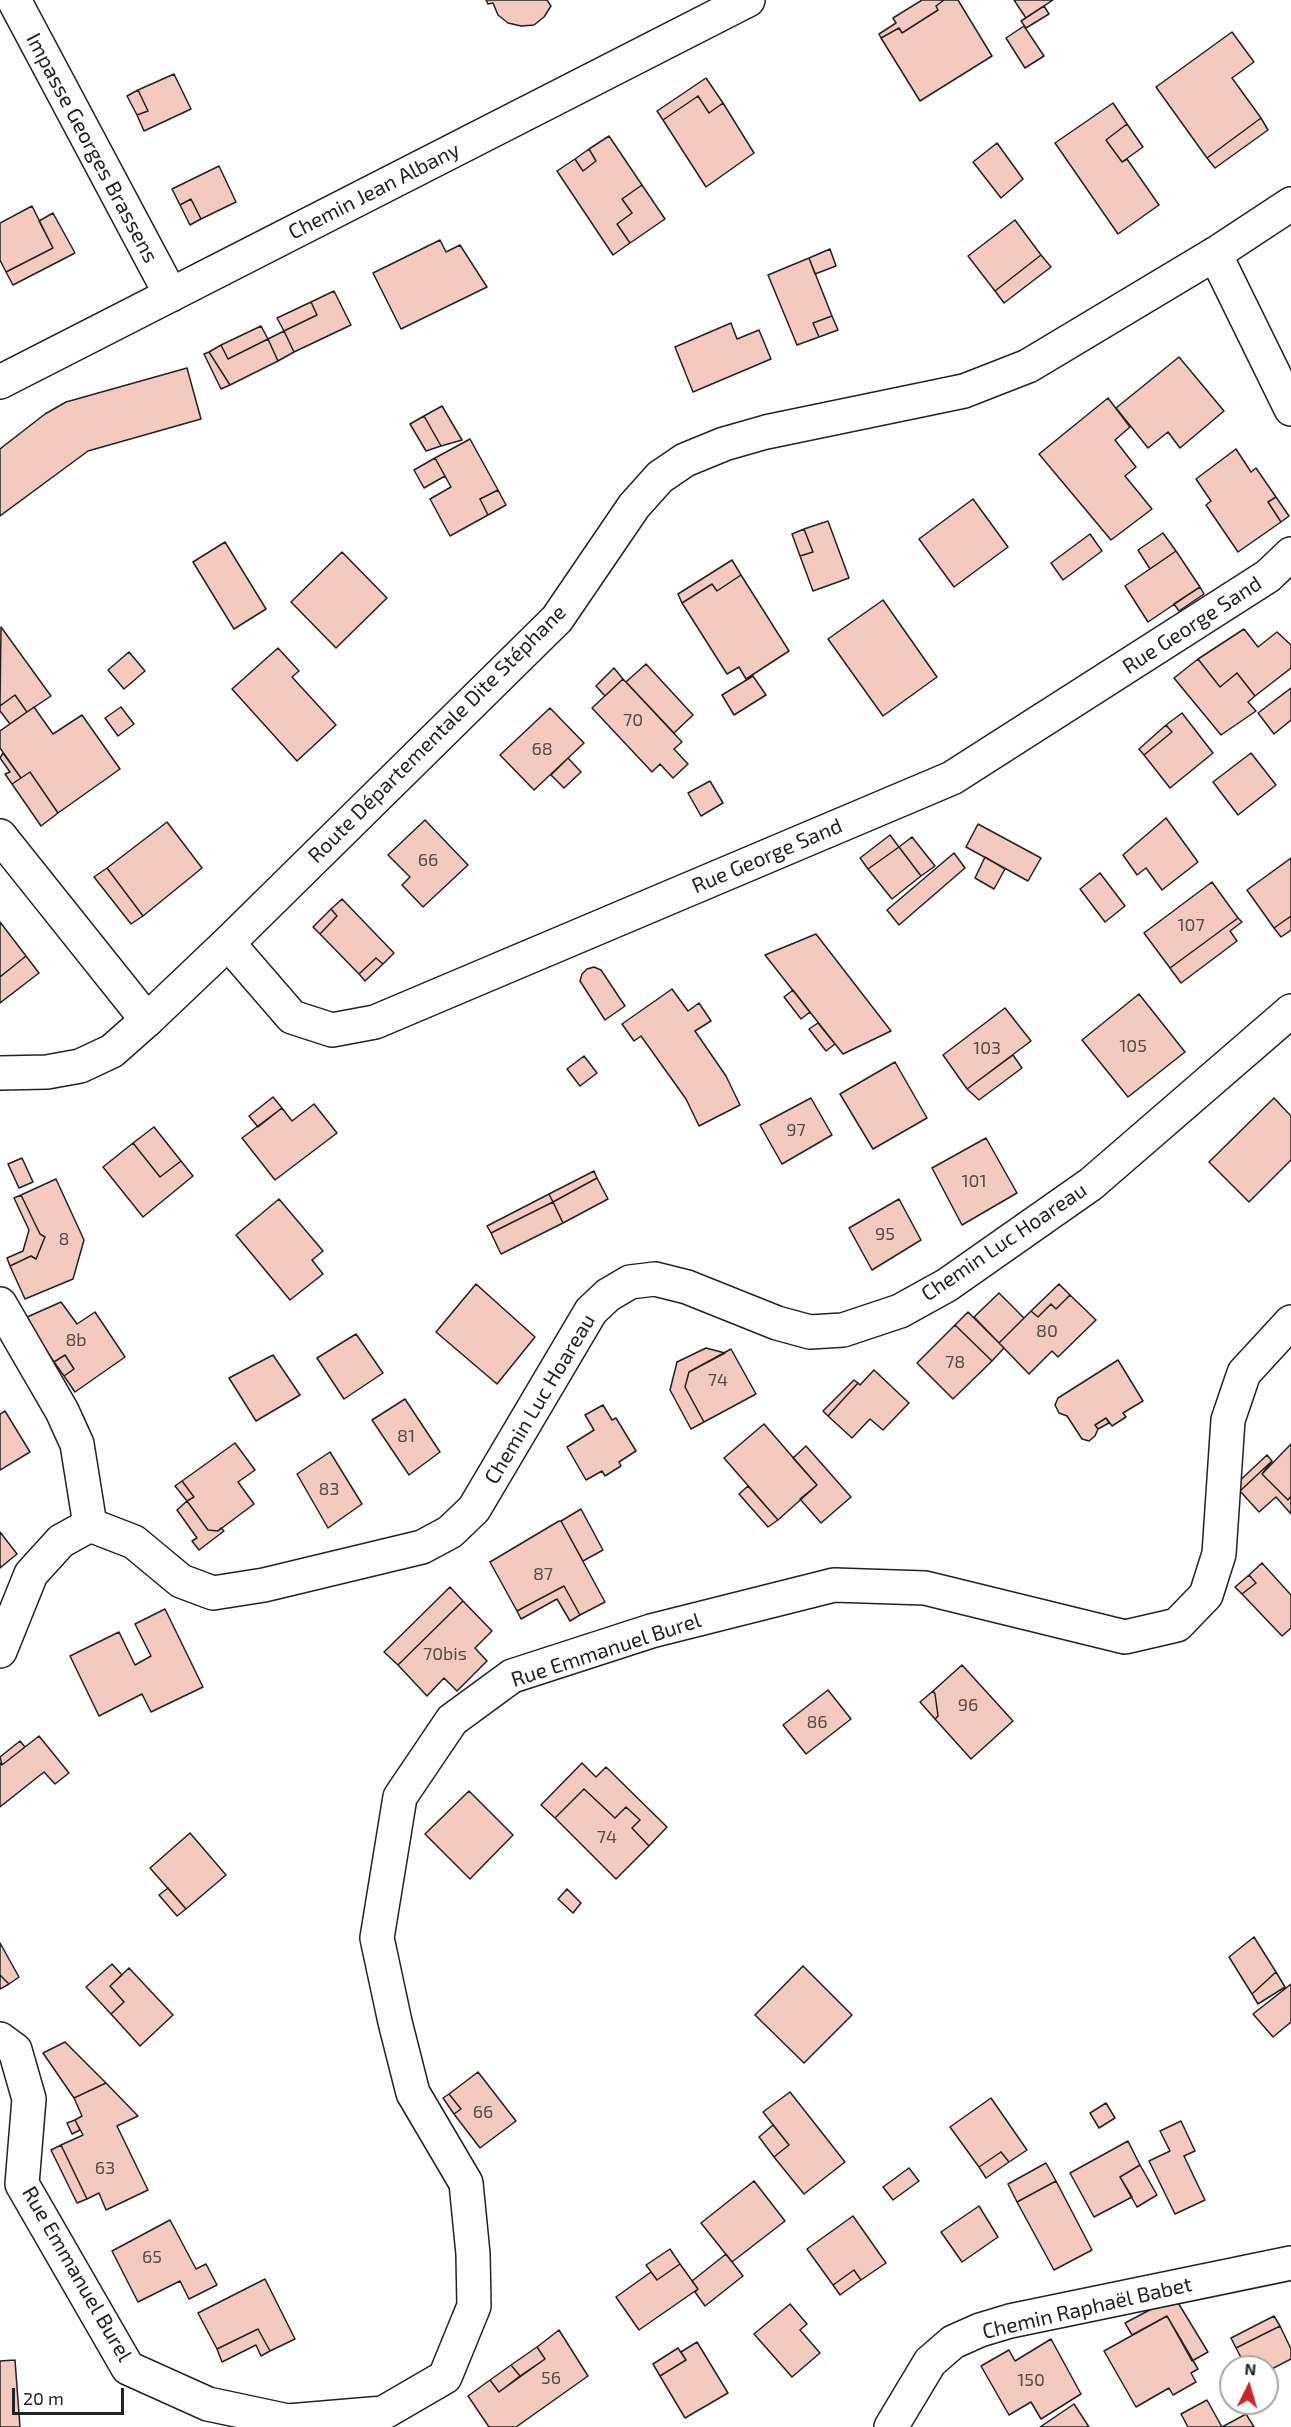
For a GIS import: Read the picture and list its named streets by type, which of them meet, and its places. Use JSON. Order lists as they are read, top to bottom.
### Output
{
  "streets": {
    "street": [
      "Impasse Georges Brassens",
      "Chemin Jean Albany",
      "Rue George Sand",
      "Route Départementale Dite Stéphane",
      "Chemin Luc Hoareau",
      "Rue Emmanuel Burel",
      "Chemin Raphaël Babet"
    ]
  },
  "crossings": [
    ["Impasse Georges Brassens", "Chemin Jean Albany"],
    ["Rue George Sand", "Route Départementale Dite Stéphane"]
  ],
  "house_numbers": [
    "70",
    "68",
    "66",
    "107",
    "105",
    "103",
    "97",
    "101",
    "95",
    "8",
    "80",
    "8b",
    "78",
    "74",
    "81",
    "83",
    "87",
    "70bis",
    "96",
    "86",
    "74",
    "66",
    "63",
    "65",
    "56",
    "150"
  ],
  "scale_bar": "20 m",
  "north": "top"
}
